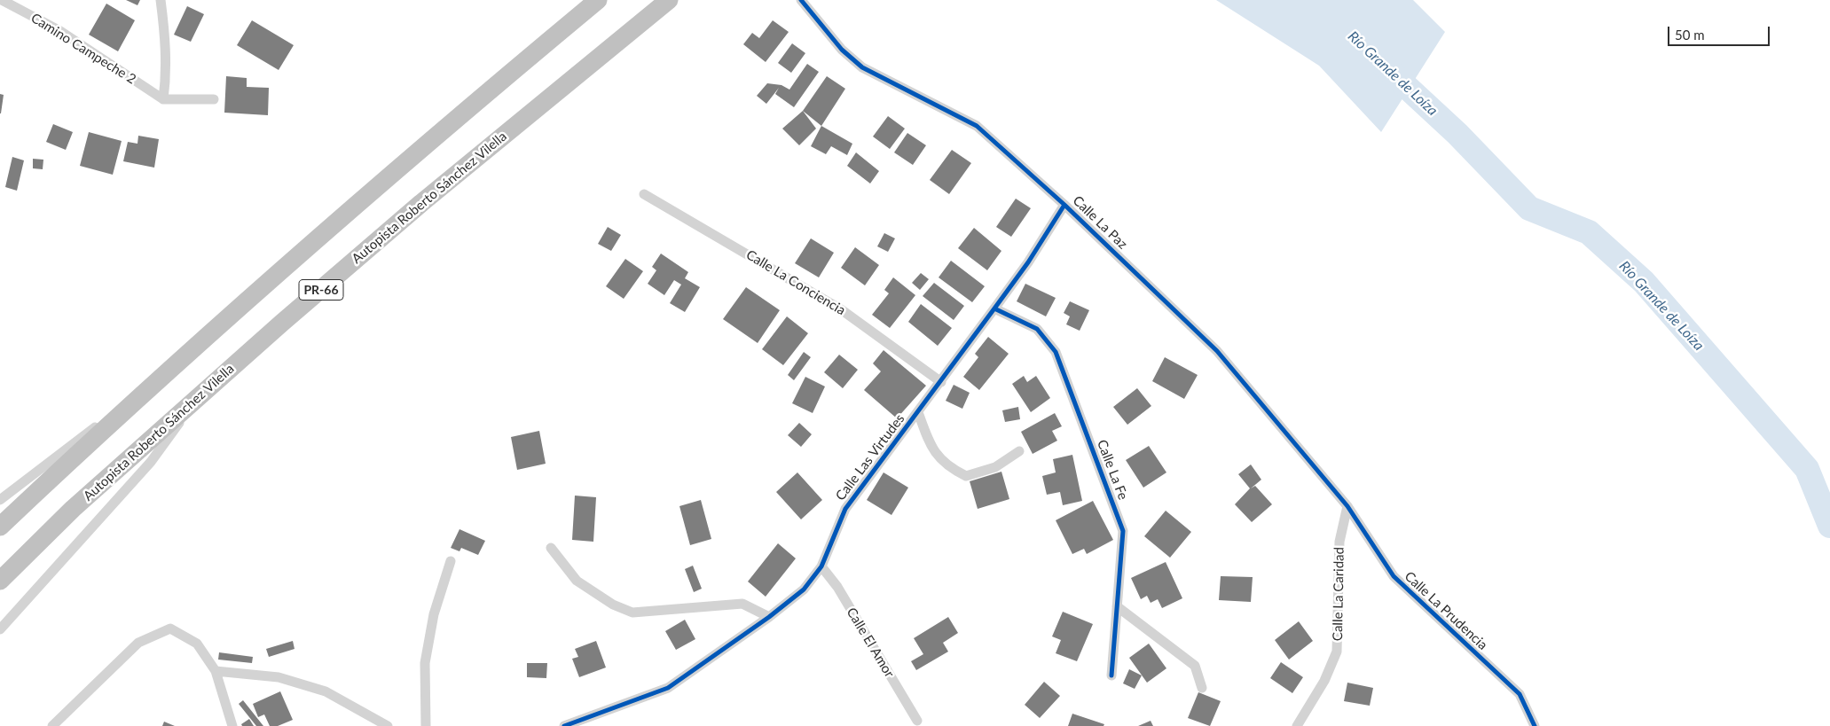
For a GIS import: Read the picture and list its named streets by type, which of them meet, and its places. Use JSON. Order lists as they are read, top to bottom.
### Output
{
  "streets": {
    "highway": ["Autopista Roberto Sánchez Vilella", "PR-66"],
    "street": [
      "Camino Campeche 2",
      "Calle La Paz",
      "Calle La Conciencia",
      "Calle Las Virtudes",
      "Calle La Fe",
      "Calle La Caridad",
      "Calle La Prudencia",
      "Calle El Amor"
    ]
  },
  "crossings": [
    ["Calle La Paz", "Calle Las Virtudes"],
    ["Calle La Paz", "Calle La Caridad"],
    ["Calle La Paz", "Calle La Prudencia"],
    ["Calle La Conciencia", "Calle Las Virtudes"],
    ["Calle Las Virtudes", "Calle La Fe"],
    ["Calle Las Virtudes", "Calle El Amor"],
    ["Calle La Caridad", "Calle La Prudencia"]
  ],
  "water": ["Río Grande de Loíza"],
  "scale_bar": "50 m"
}
